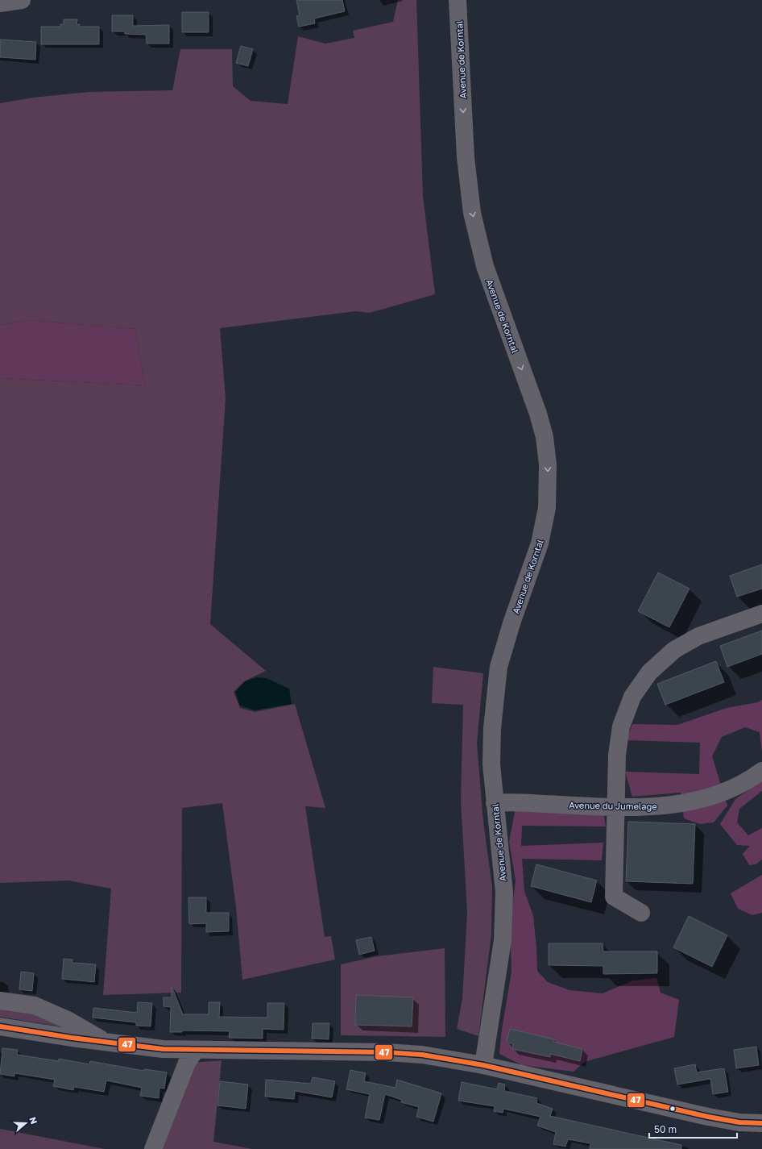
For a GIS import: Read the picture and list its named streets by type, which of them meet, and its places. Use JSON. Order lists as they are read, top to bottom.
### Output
{
  "streets": {
    "street": ["Avenue de Korntal", "Avenue du Jumelage"]
  },
  "crossings": [
    ["Avenue de Korntal", "Avenue du Jumelage"]
  ],
  "one_way": ["Avenue de Korntal"],
  "lines": ["transit line 47"],
  "scale_bar": "50 m",
  "north": "right"
}
